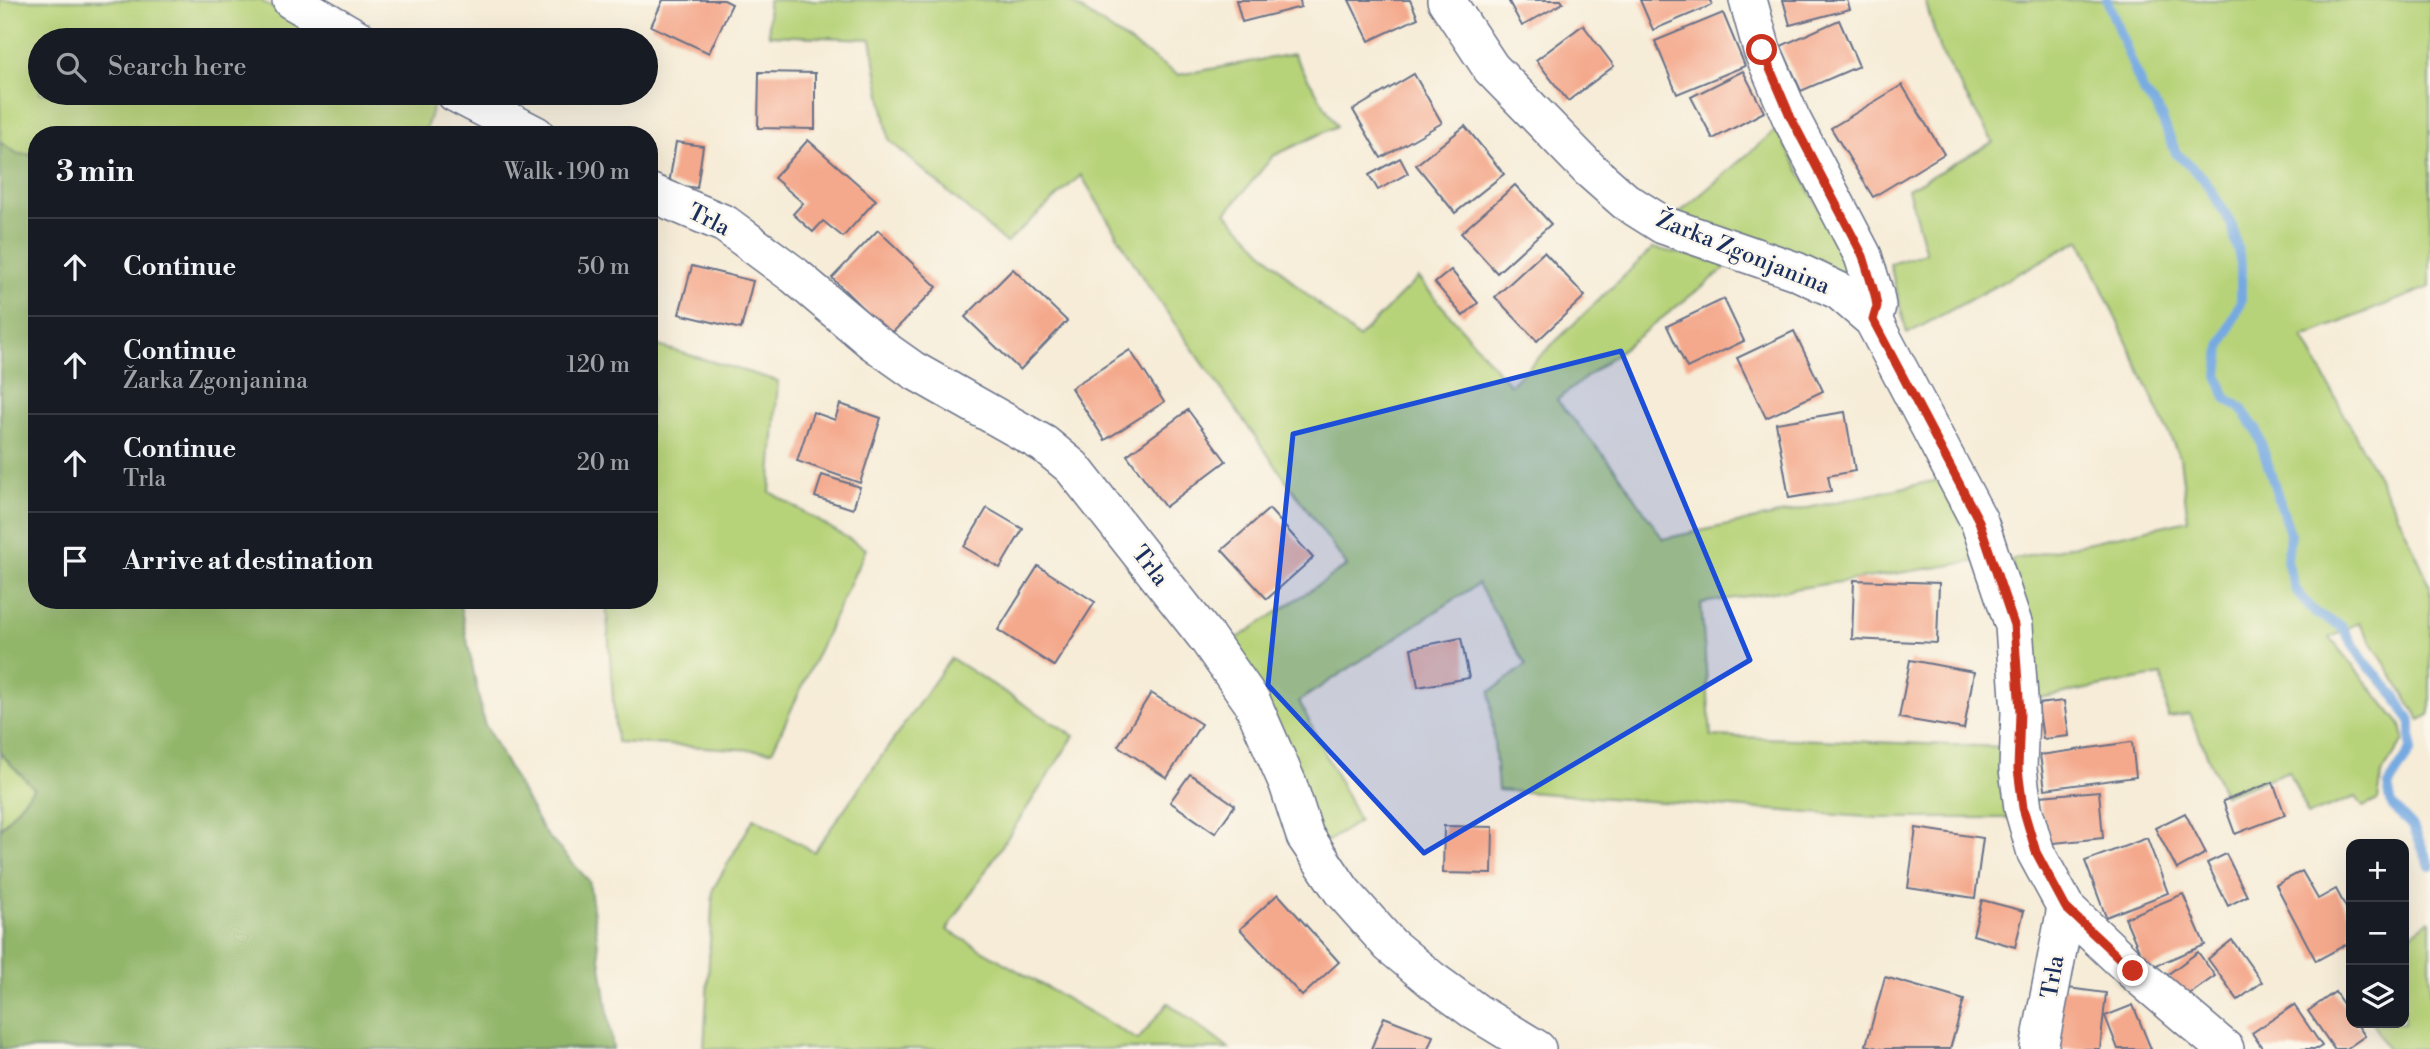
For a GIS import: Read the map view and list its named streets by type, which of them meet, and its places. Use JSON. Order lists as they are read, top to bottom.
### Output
{
  "streets": {
    "street": ["Trla", "Žarka Zgonjanina"]
  },
  "crossings": [
    ["Trla", "Žarka Zgonjanina"]
  ],
  "page": {
    "search": "Search here",
    "heading": ["3 min", "Walk · 190 m"],
    "list": [
      ["Continue", "50 m"],
      ["Continue", "Žarka Zgonjanina", "120 m"],
      ["Continue", "Trla", "20 m"],
      "Arrive at destination"
    ],
    "map_buttons": ["+", "−"]
  }
}
